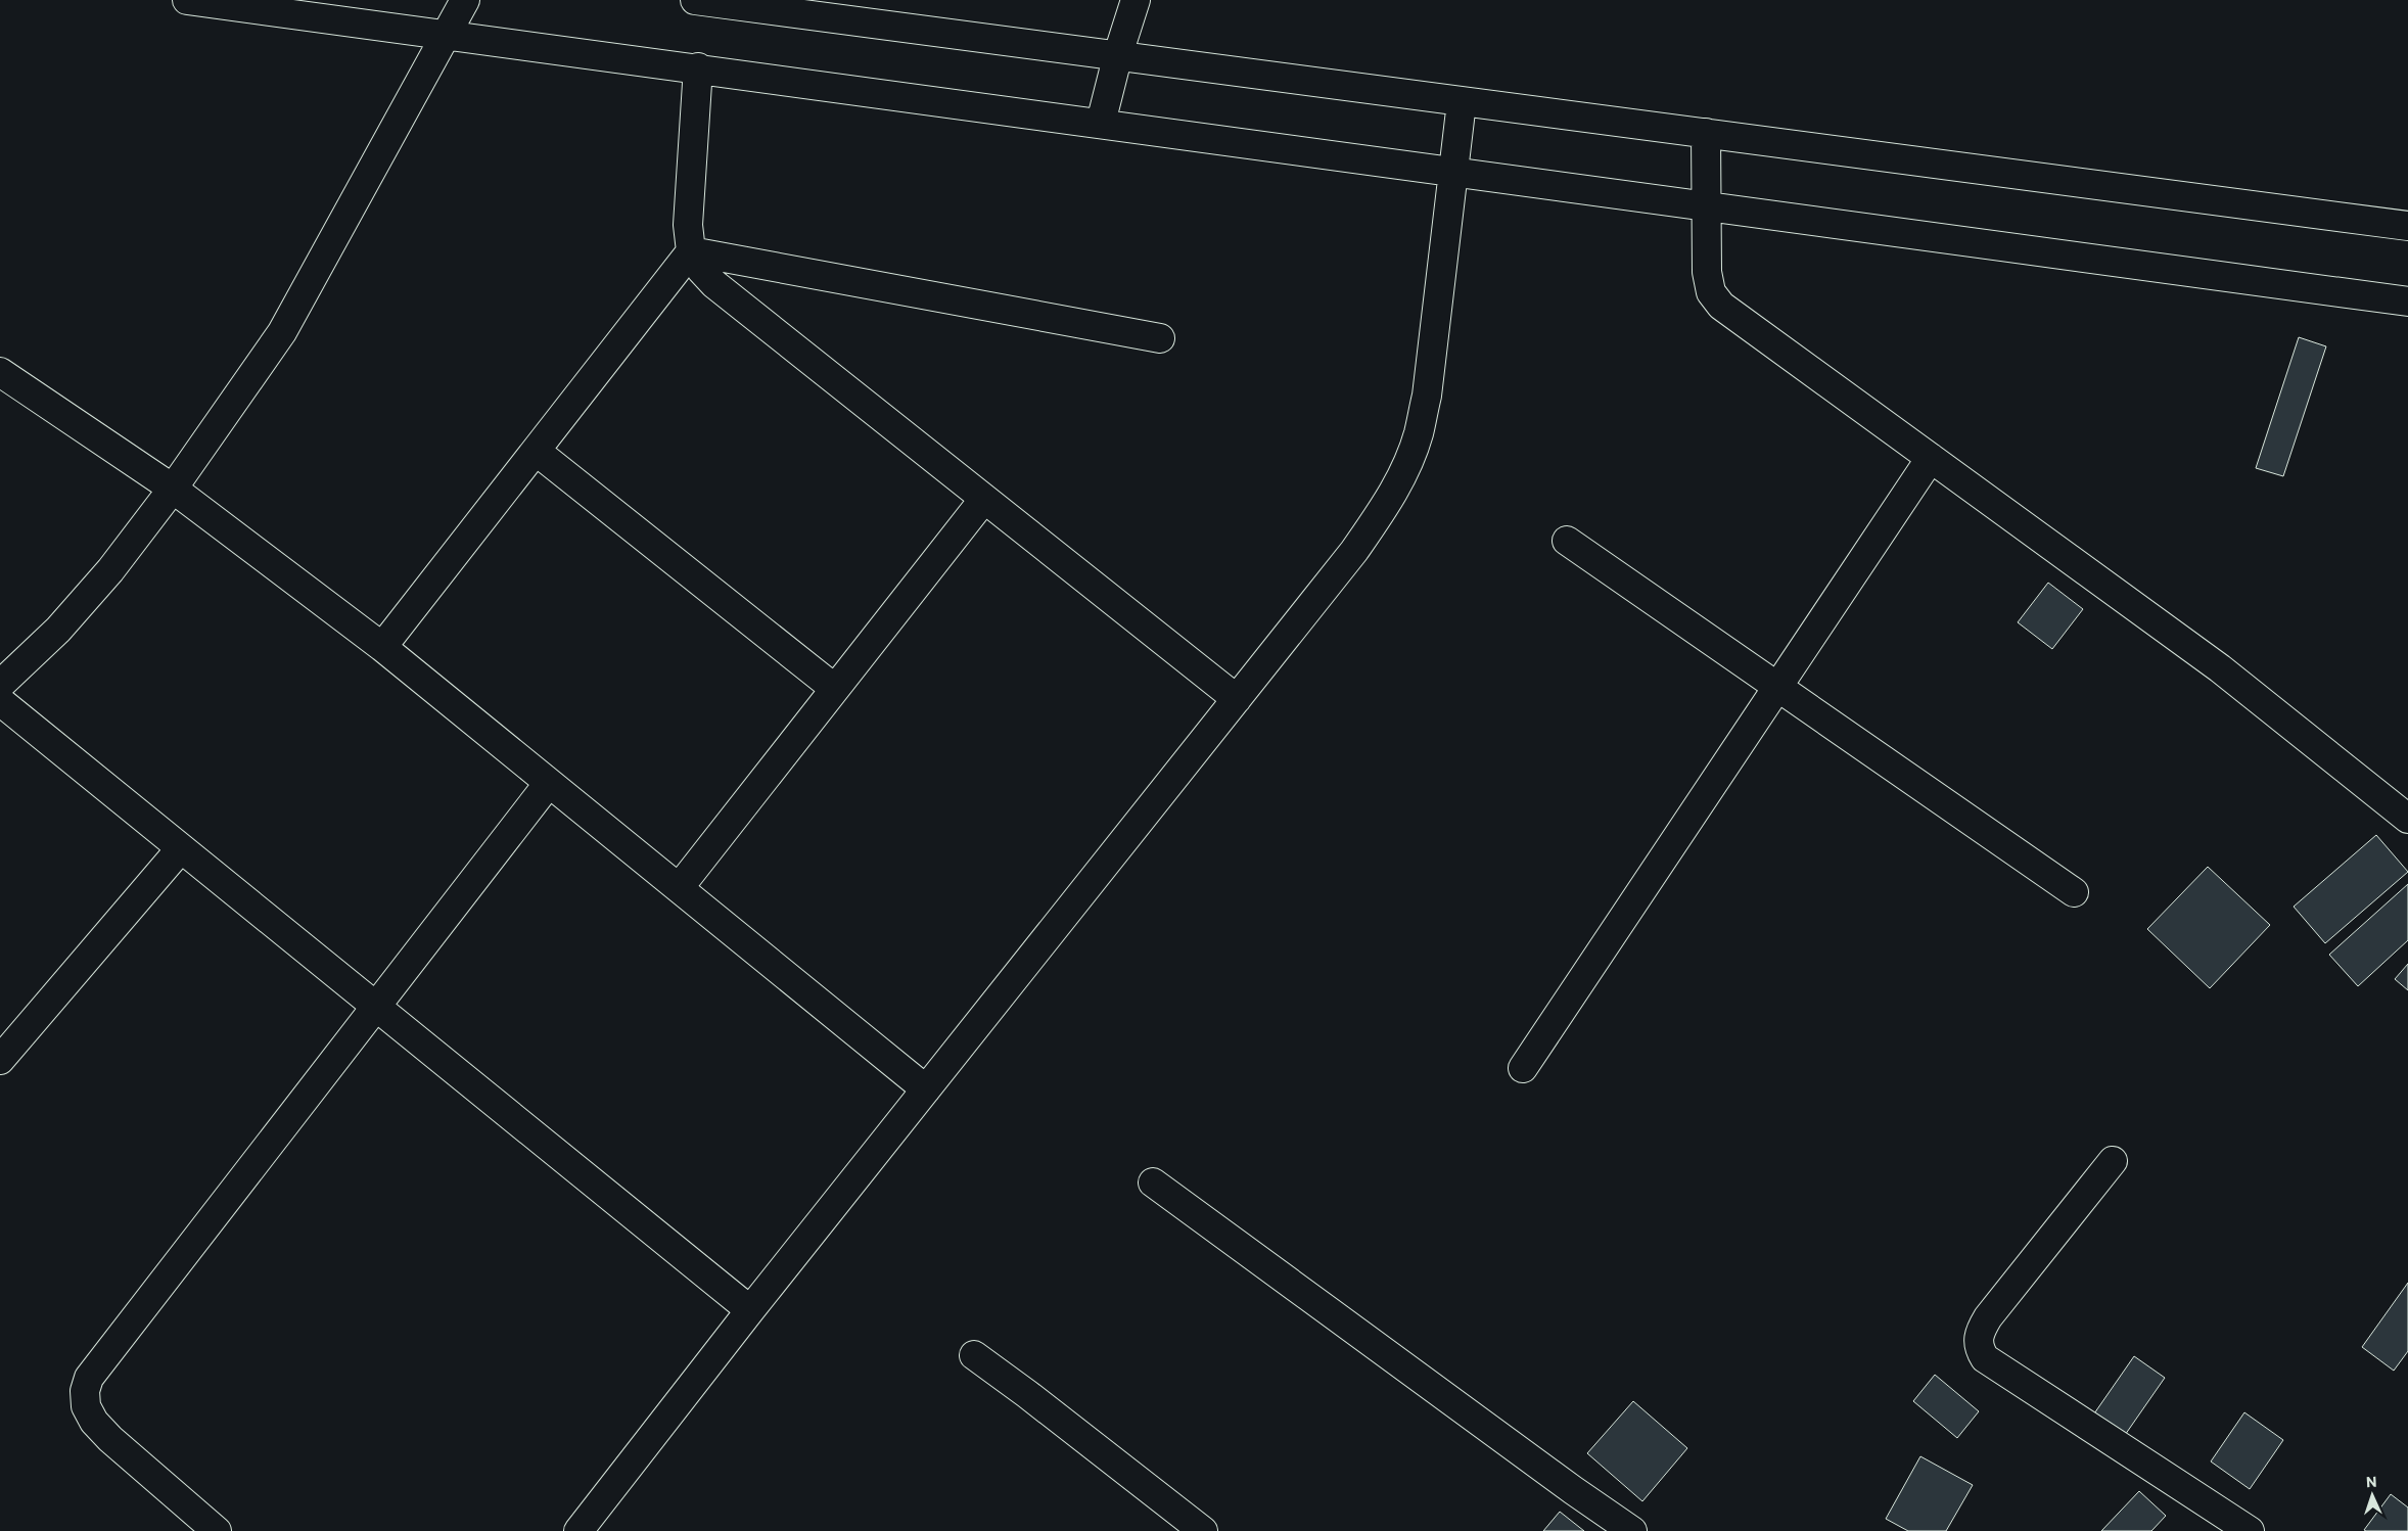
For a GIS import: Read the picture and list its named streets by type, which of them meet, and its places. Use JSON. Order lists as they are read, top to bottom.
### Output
{
  "north": "top"
}
